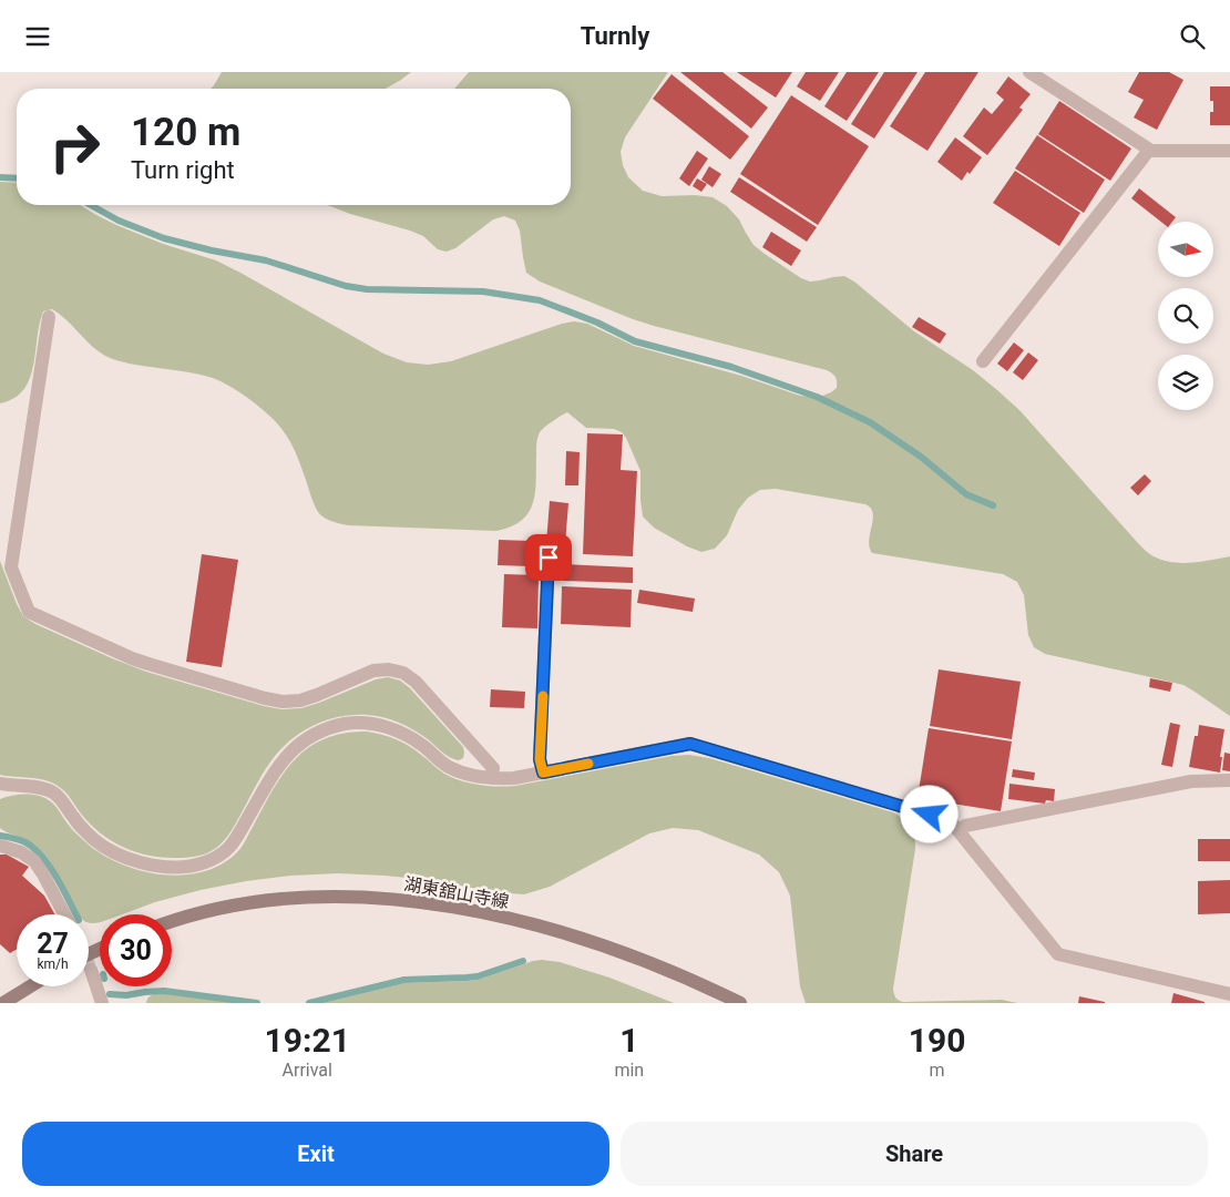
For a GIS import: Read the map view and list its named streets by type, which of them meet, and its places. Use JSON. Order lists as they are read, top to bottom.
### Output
{
  "streets": {
    "main road": ["湖東舘山寺線"]
  },
  "north": "right",
  "page": {
    "header": "Turnly",
    "turn": ["120 m", "Turn right"],
    "speed": "27 km/h",
    "limit": "30",
    "eta": [
      "19:21",
      "Arrival",
      "1",
      "min",
      "190",
      "m"
    ],
    "buttons": ["Exit", "Share"]
  }
}
